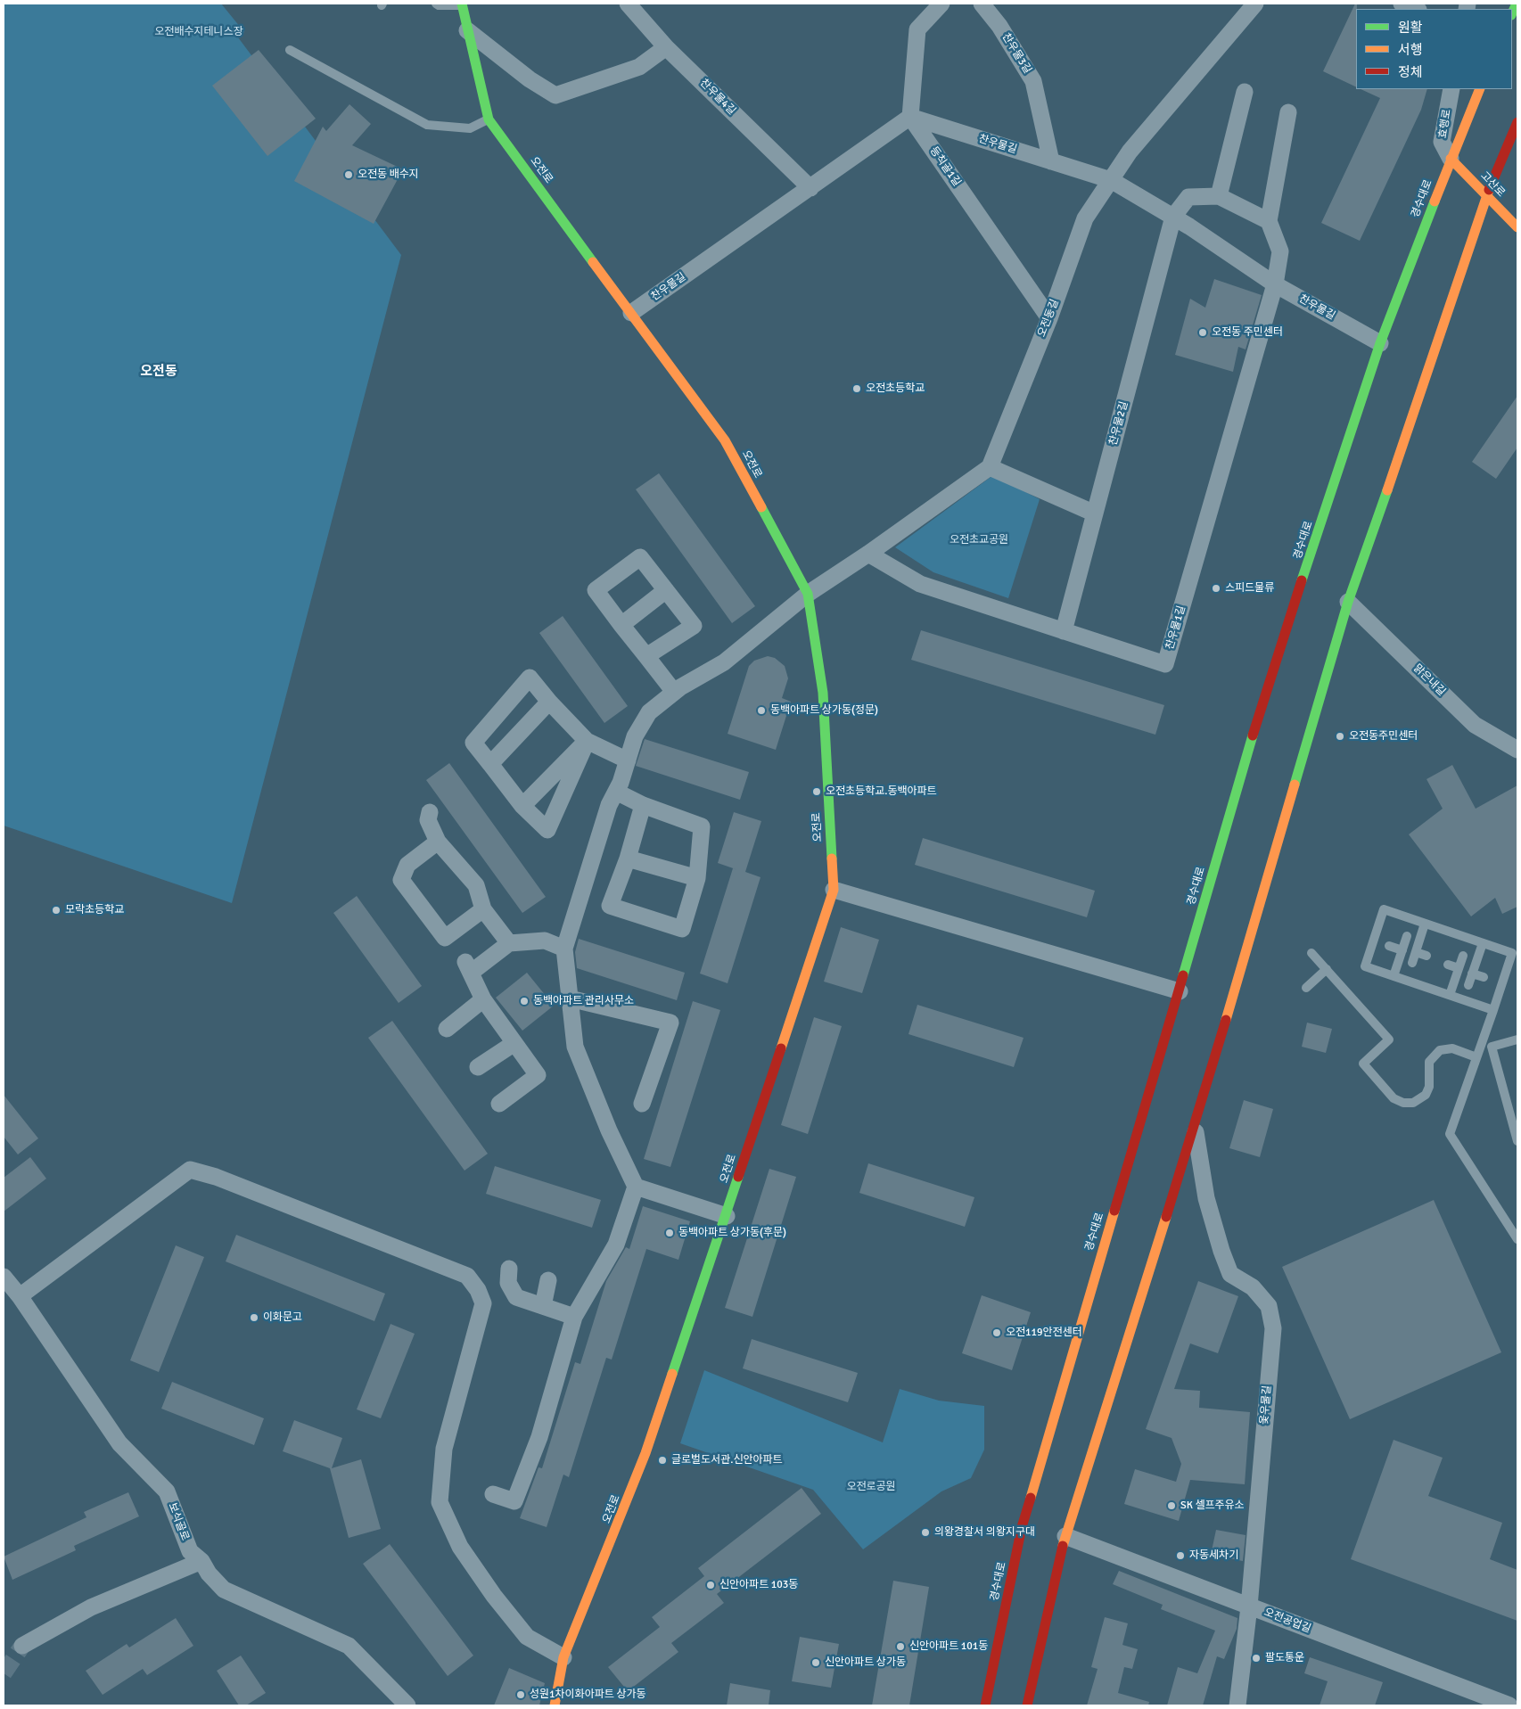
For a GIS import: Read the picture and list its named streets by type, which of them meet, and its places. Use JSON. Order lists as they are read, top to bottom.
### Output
{
  "streets": {
    "main road": ["오전로", "고산로", "경수대로"],
    "street": [
      "찬우물3길",
      "찬우물4길",
      "효행로",
      "찬우물길",
      "등칙골1길",
      "오전동길",
      "찬우물2길",
      "찬우물1길",
      "맑은내길",
      "옻우물길",
      "보식골로",
      "오전공업길"
    ]
  },
  "crossings": [
    ["찬우물3길", "찬우물길"],
    ["찬우물4길", "찬우물길"],
    ["효행로", "고산로"],
    ["효행로", "경수대로"],
    ["찬우물길", "등칙골1길"],
    ["찬우물길", "오전로"],
    ["찬우물길", "경수대로"],
    ["찬우물길", "오전동길"],
    ["찬우물길", "찬우물2길"],
    ["찬우물길", "찬우물1길"],
    ["등칙골1길", "오전동길"],
    ["고산로", "경수대로"],
    ["찬우물2길", "찬우물1길"],
    ["옻우물길", "오전공업길"]
  ],
  "districts": ["오전동"],
  "parks": ["오전배수지테니스장", "오전초교공원", "오전로공원"],
  "places": [
    "오전동 배수지",
    "오전동 주민센터",
    "오전초등학교",
    "스피드물류",
    "동백아파트 상가동(정문)",
    "오전동주민센터",
    "오전초등학교.동백아파트",
    "모락초등학교",
    "동백아파트 관리사무소",
    "동백아파트 상가동(후문)",
    "이화문고",
    "오전119안전센터",
    "글로벌도서관.신안아파트",
    "SK 셀프주유소",
    "의왕경찰서 의왕지구대",
    "자동세차기",
    "신안아파트 103동",
    "신안아파트 101동",
    "팔도통운",
    "신안아파트 상가동",
    "성원1차이화아파트 상가동"
  ],
  "legend": ["원활", "서행", "정체"]
}
